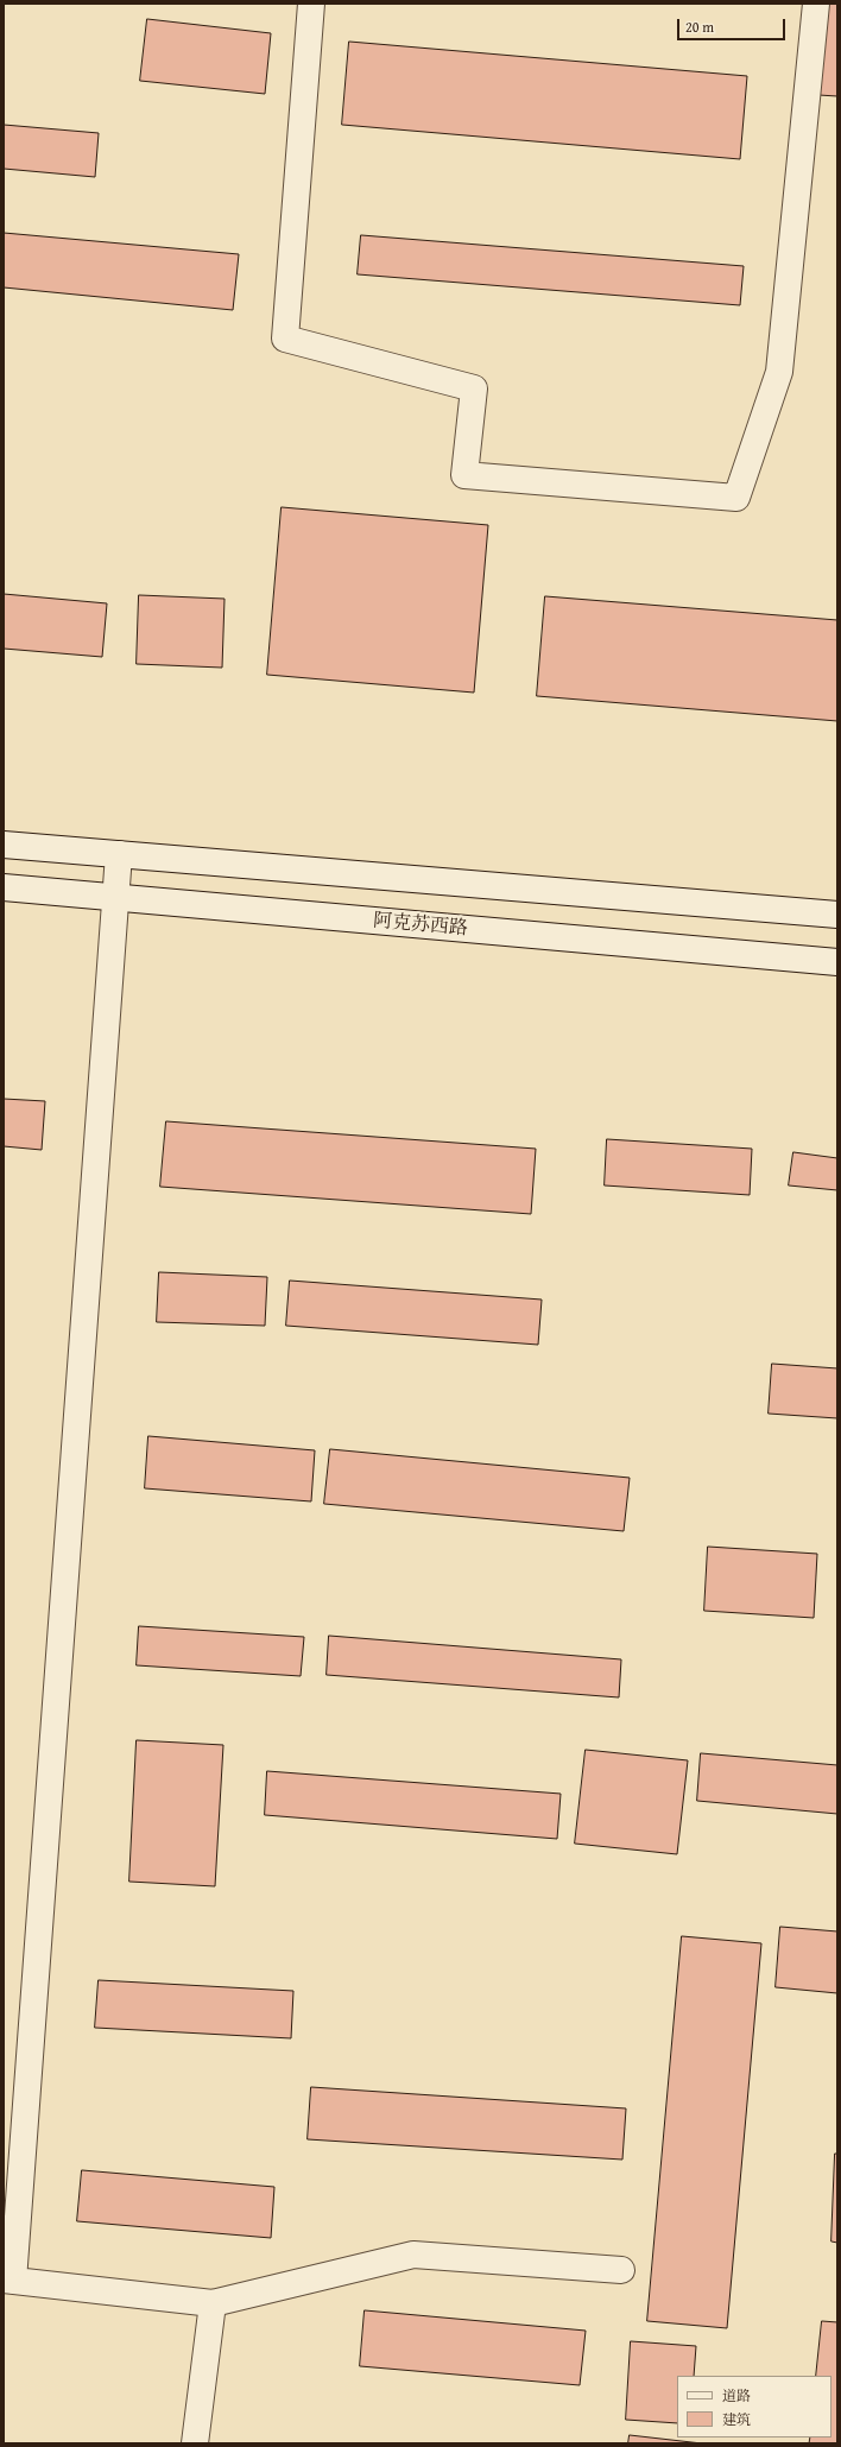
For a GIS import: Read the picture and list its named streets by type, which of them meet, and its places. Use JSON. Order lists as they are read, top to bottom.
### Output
{
  "streets": {
    "street": ["阿克苏西路"]
  },
  "legend": ["道路", "建筑"],
  "scale_bar": "20 m"
}
